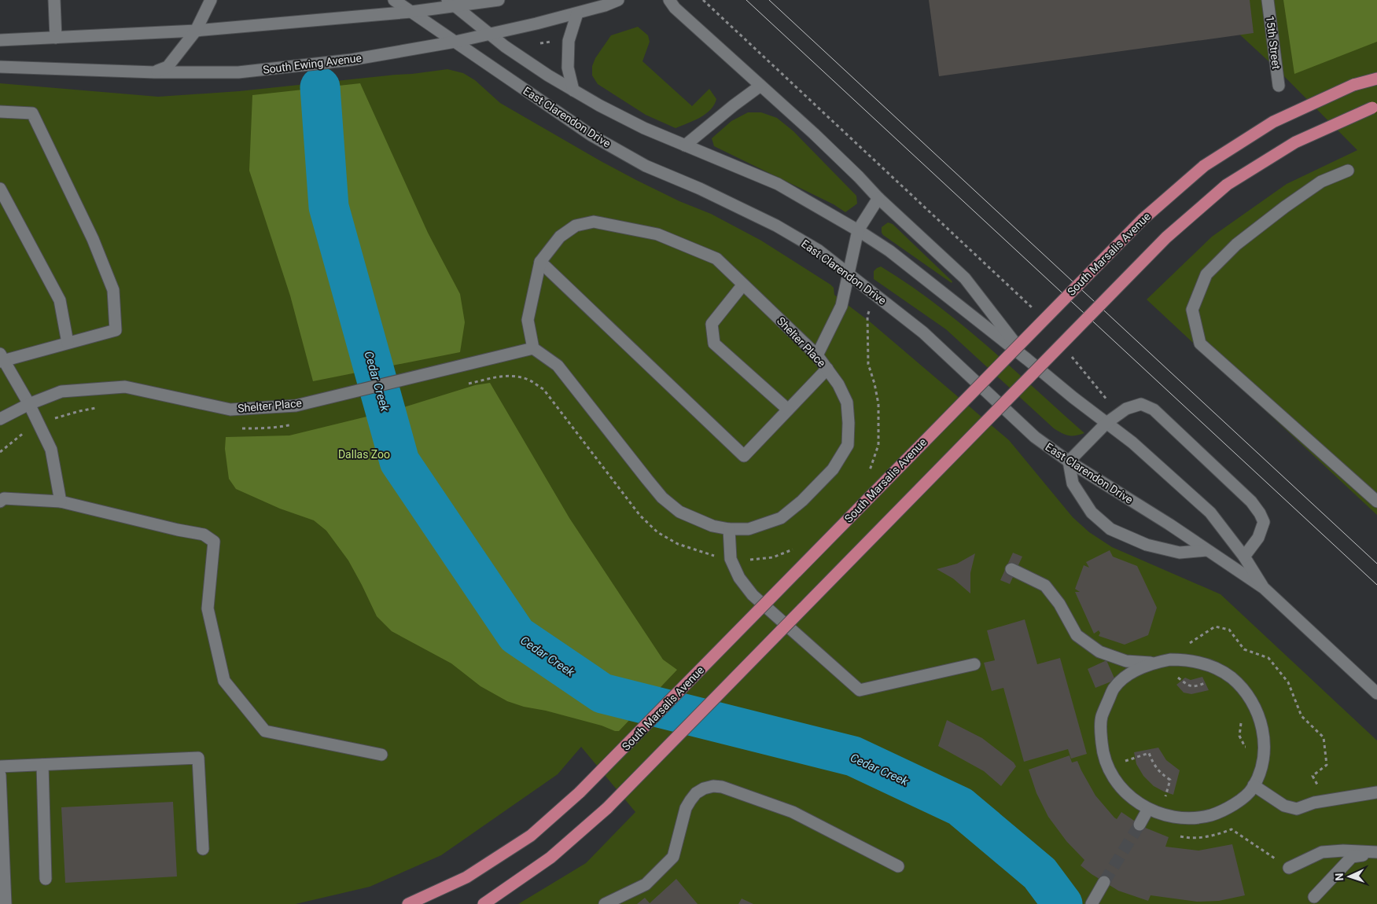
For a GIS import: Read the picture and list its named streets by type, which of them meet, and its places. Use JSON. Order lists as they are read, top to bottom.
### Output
{
  "streets": {
    "main road": ["South Marsalis Avenue"],
    "street": [
      "15th Street",
      "South Ewing Avenue",
      "East Clarendon Drive",
      "Shelter Place"
    ]
  },
  "crossings": [
    ["South Ewing Avenue", "East Clarendon Drive"]
  ],
  "water": ["Cedar Creek"],
  "parks": ["Dallas Zoo"],
  "north": "left"
}
